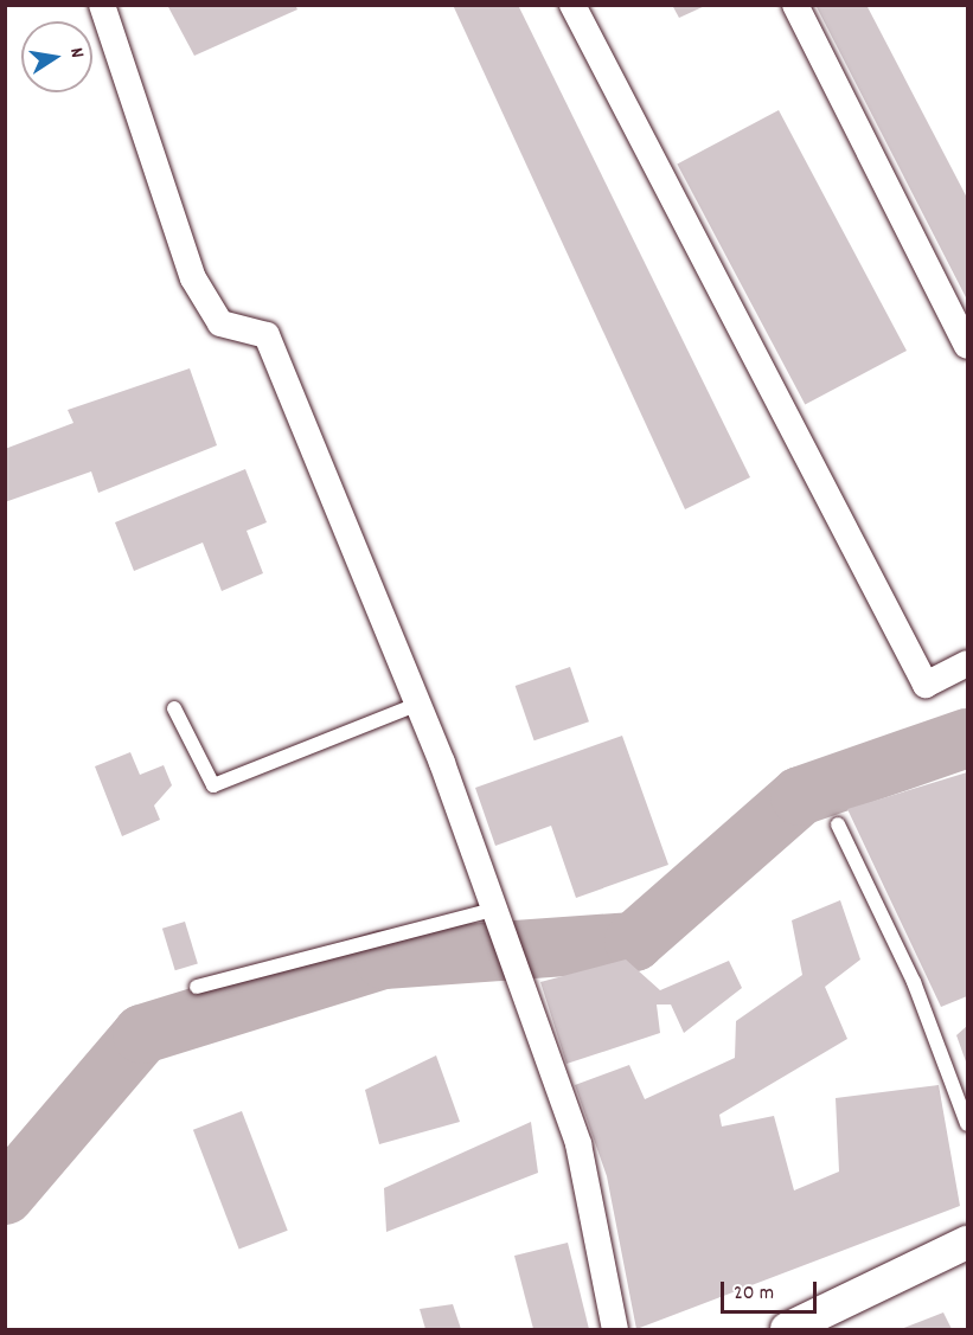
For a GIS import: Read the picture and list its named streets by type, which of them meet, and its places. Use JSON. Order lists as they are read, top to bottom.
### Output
{
  "scale_bar": "20 m",
  "north": "right"
}
